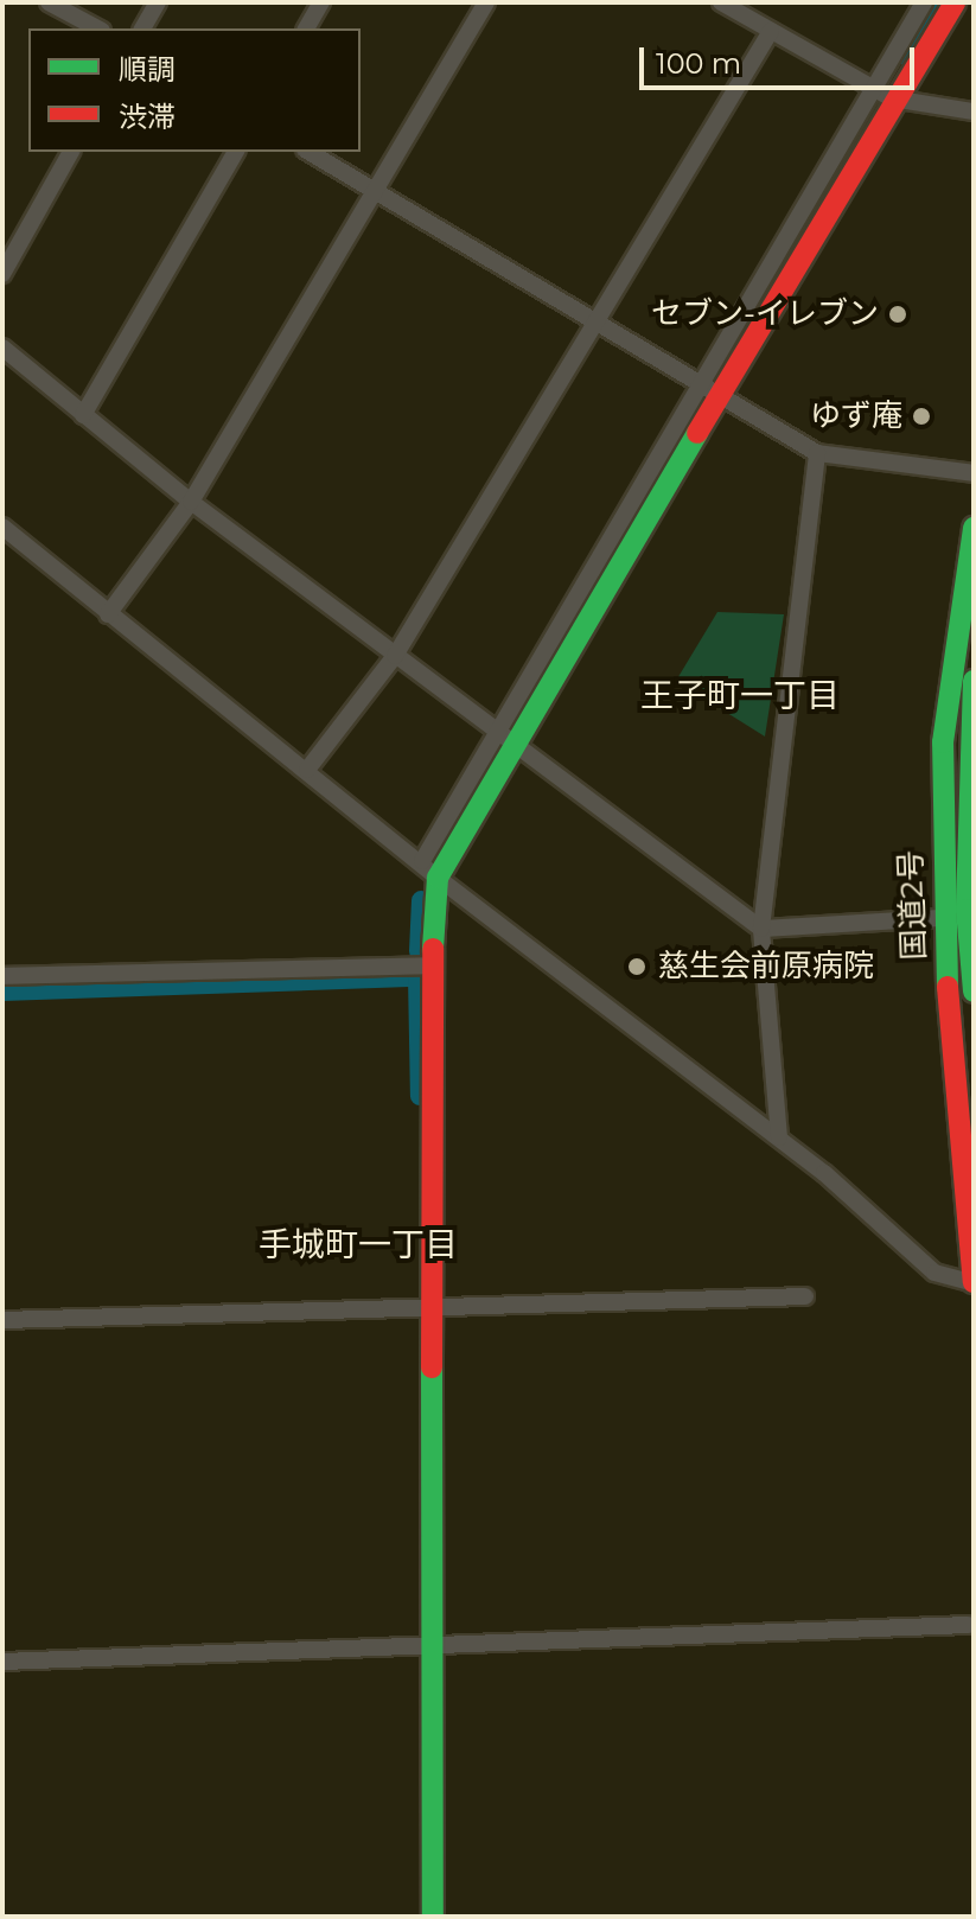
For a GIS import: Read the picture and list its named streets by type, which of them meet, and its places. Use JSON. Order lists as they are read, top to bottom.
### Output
{
  "streets": {
    "main road": ["国道2号"]
  },
  "districts": ["王子町一丁目", "手城町一丁目"],
  "places": ["セブン-イレブン", "ゆず庵", "慈生会前原病院"],
  "legend": ["順調", "渋滞"],
  "scale_bar": "100 m"
}
